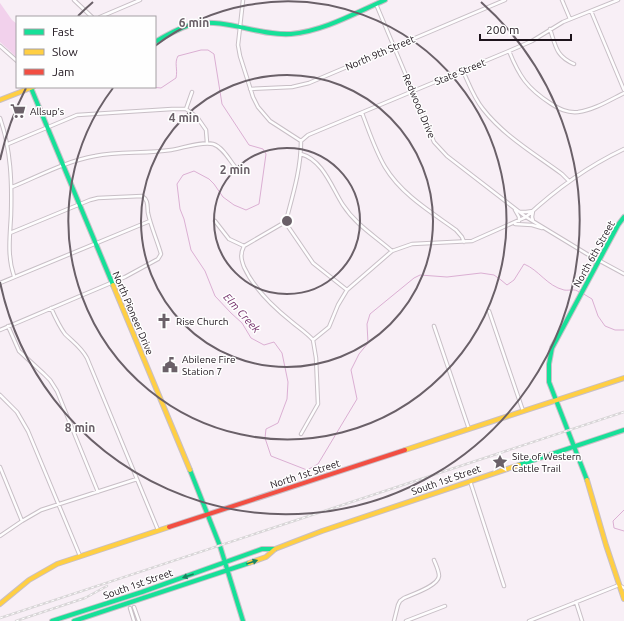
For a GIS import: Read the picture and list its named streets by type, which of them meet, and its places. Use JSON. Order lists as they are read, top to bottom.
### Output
{
  "streets": {
    "main road": [
      "North 6th Street",
      "North Pioneer Drive",
      "North 1st Street",
      "South 1st Street"
    ],
    "street": ["North 9th Street", "State Street", "Redwood Drive"]
  },
  "crossings": [
    ["North 9th Street", "Redwood Drive"],
    ["State Street", "Redwood Drive"],
    ["Redwood Drive", "North 6th Street"],
    ["North 6th Street", "North 1st Street"],
    ["North 6th Street", "South 1st Street"],
    ["North Pioneer Drive", "North 1st Street"],
    ["North Pioneer Drive", "South 1st Street"]
  ],
  "water": ["Elm Creek"],
  "places": {
    "supermarket": ["Allsup's"],
    "church": ["Rise Church"],
    "public building": ["Abilene Fire Station 7"],
    "place": ["Site of Western Cattle Trail"]
  },
  "legend": ["Fast", "Slow", "Jam"],
  "scale_bar": "200 m",
  "rings": [
    "6 min",
    "4 min",
    "2 min",
    "8 min"
  ]
}
